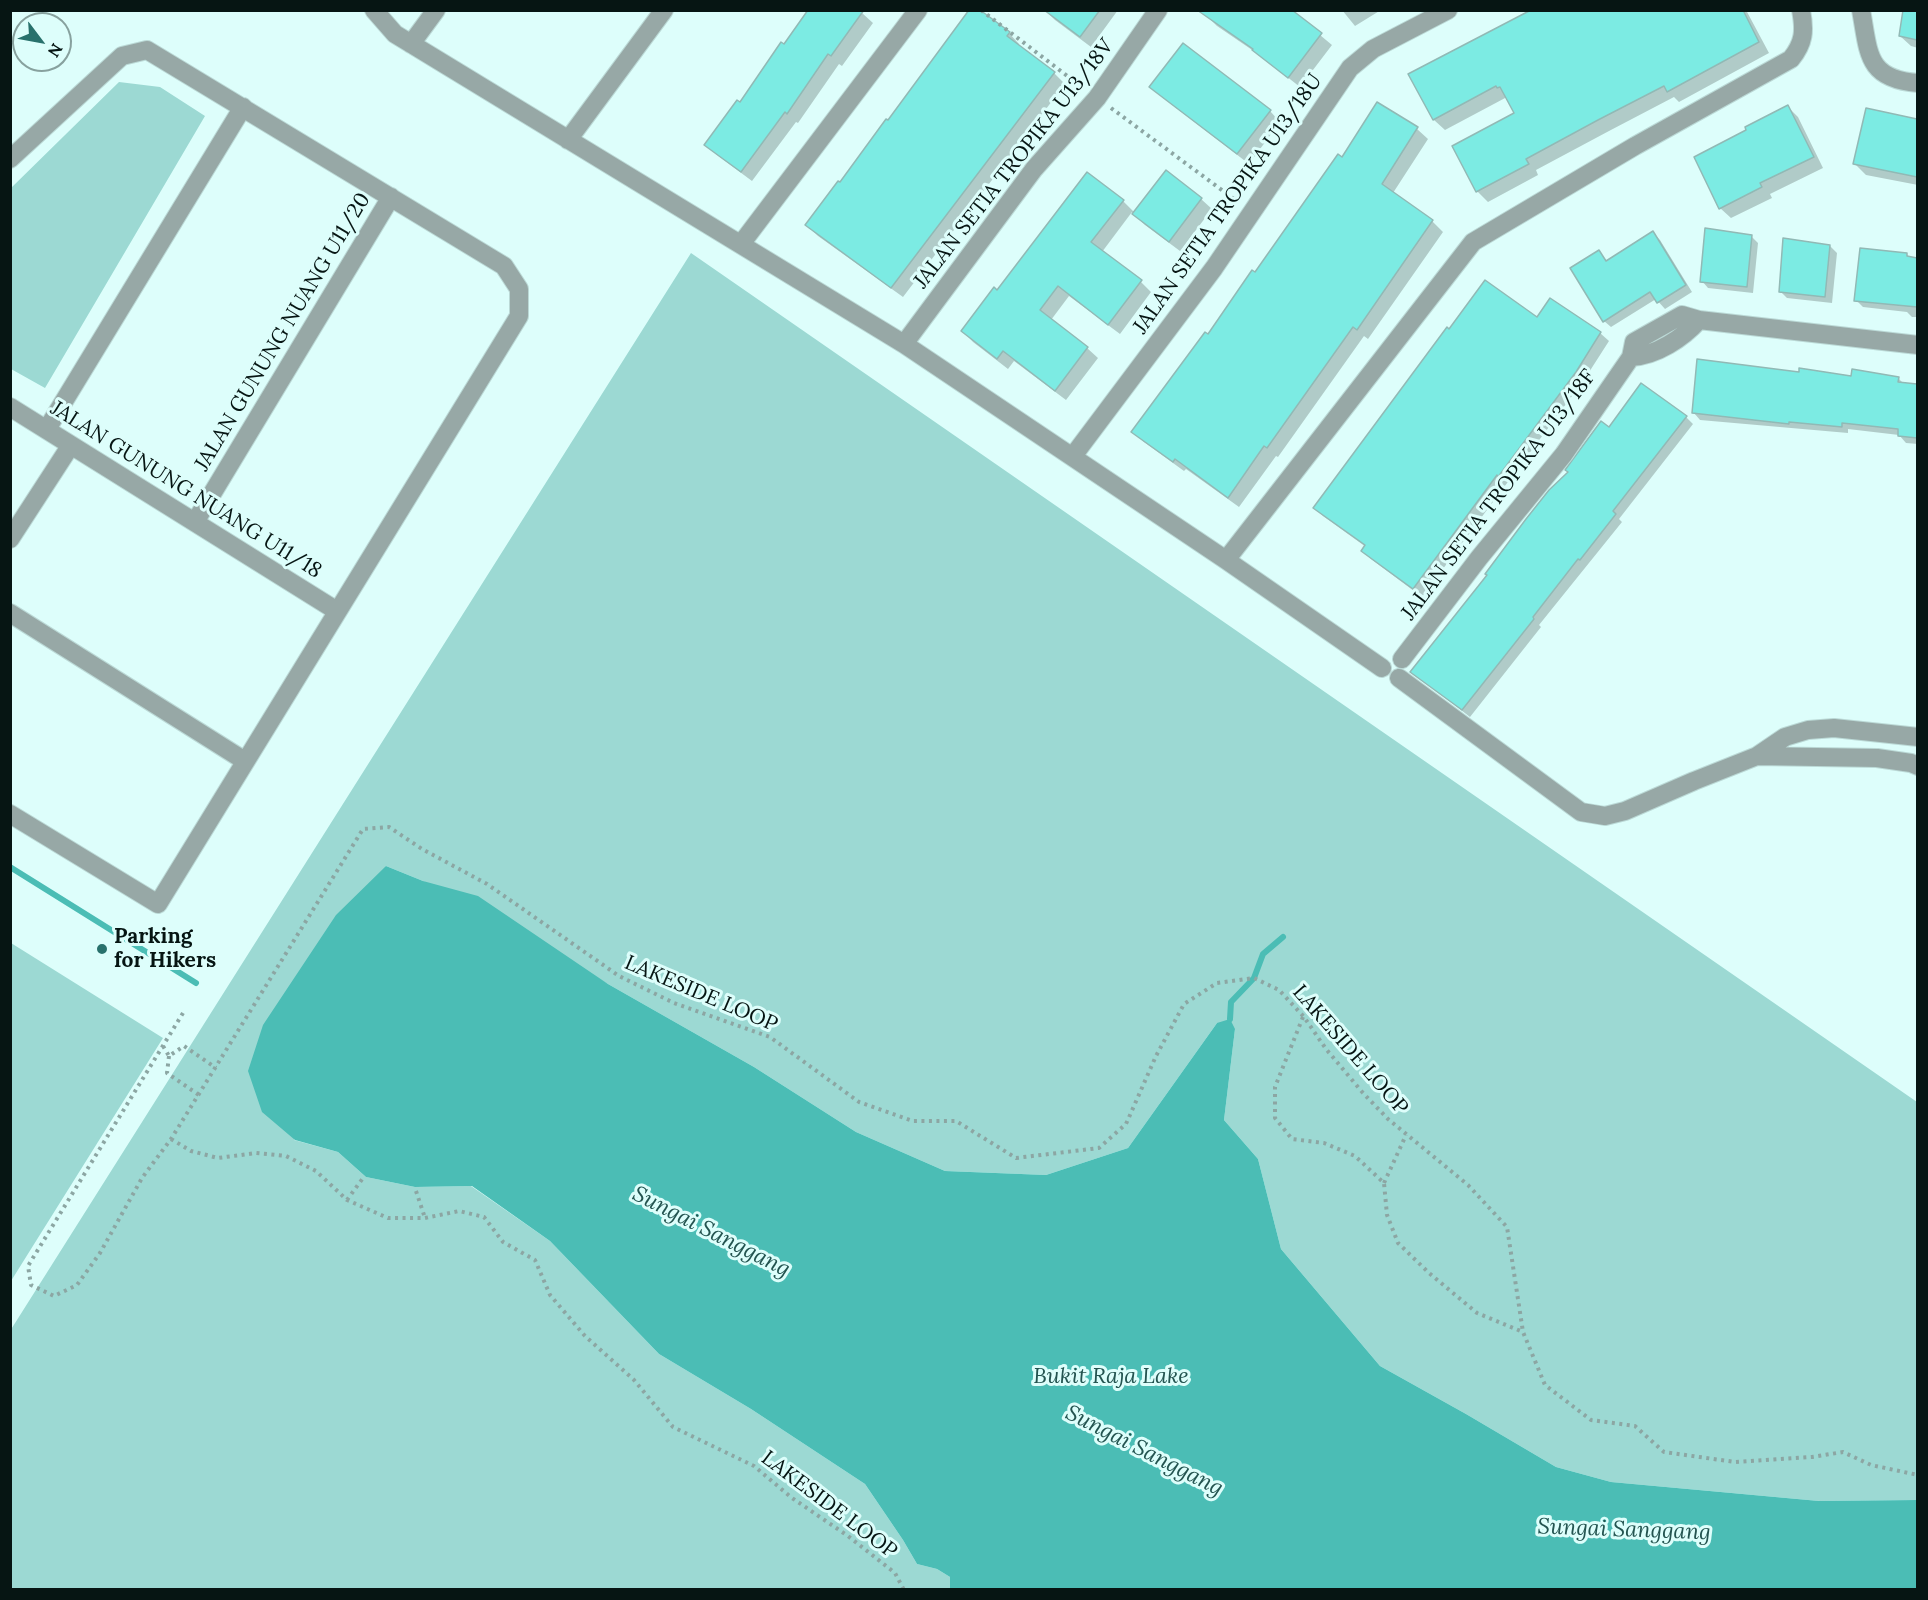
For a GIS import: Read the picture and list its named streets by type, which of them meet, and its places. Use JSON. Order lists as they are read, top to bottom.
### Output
{
  "streets": {
    "street": [
      "JALAN SETIA TROPIKA U13/18V",
      "JALAN SETIA TROPIKA U13/18U",
      "JALAN GUNUNG NUANG U11/20",
      "JALAN GUNUNG NUANG U11/18",
      "JALAN SETIA TROPIKA U13/18F"
    ],
    "path": ["LAKESIDE LOOP"]
  },
  "crossings": [
    ["JALAN GUNUNG NUANG U11/20", "JALAN GUNUNG NUANG U11/18"]
  ],
  "water": ["Sungai Sanggang", "Bukit Raja Lake"],
  "places": ["Parking for Hikers"],
  "north": "bottom right"
}
